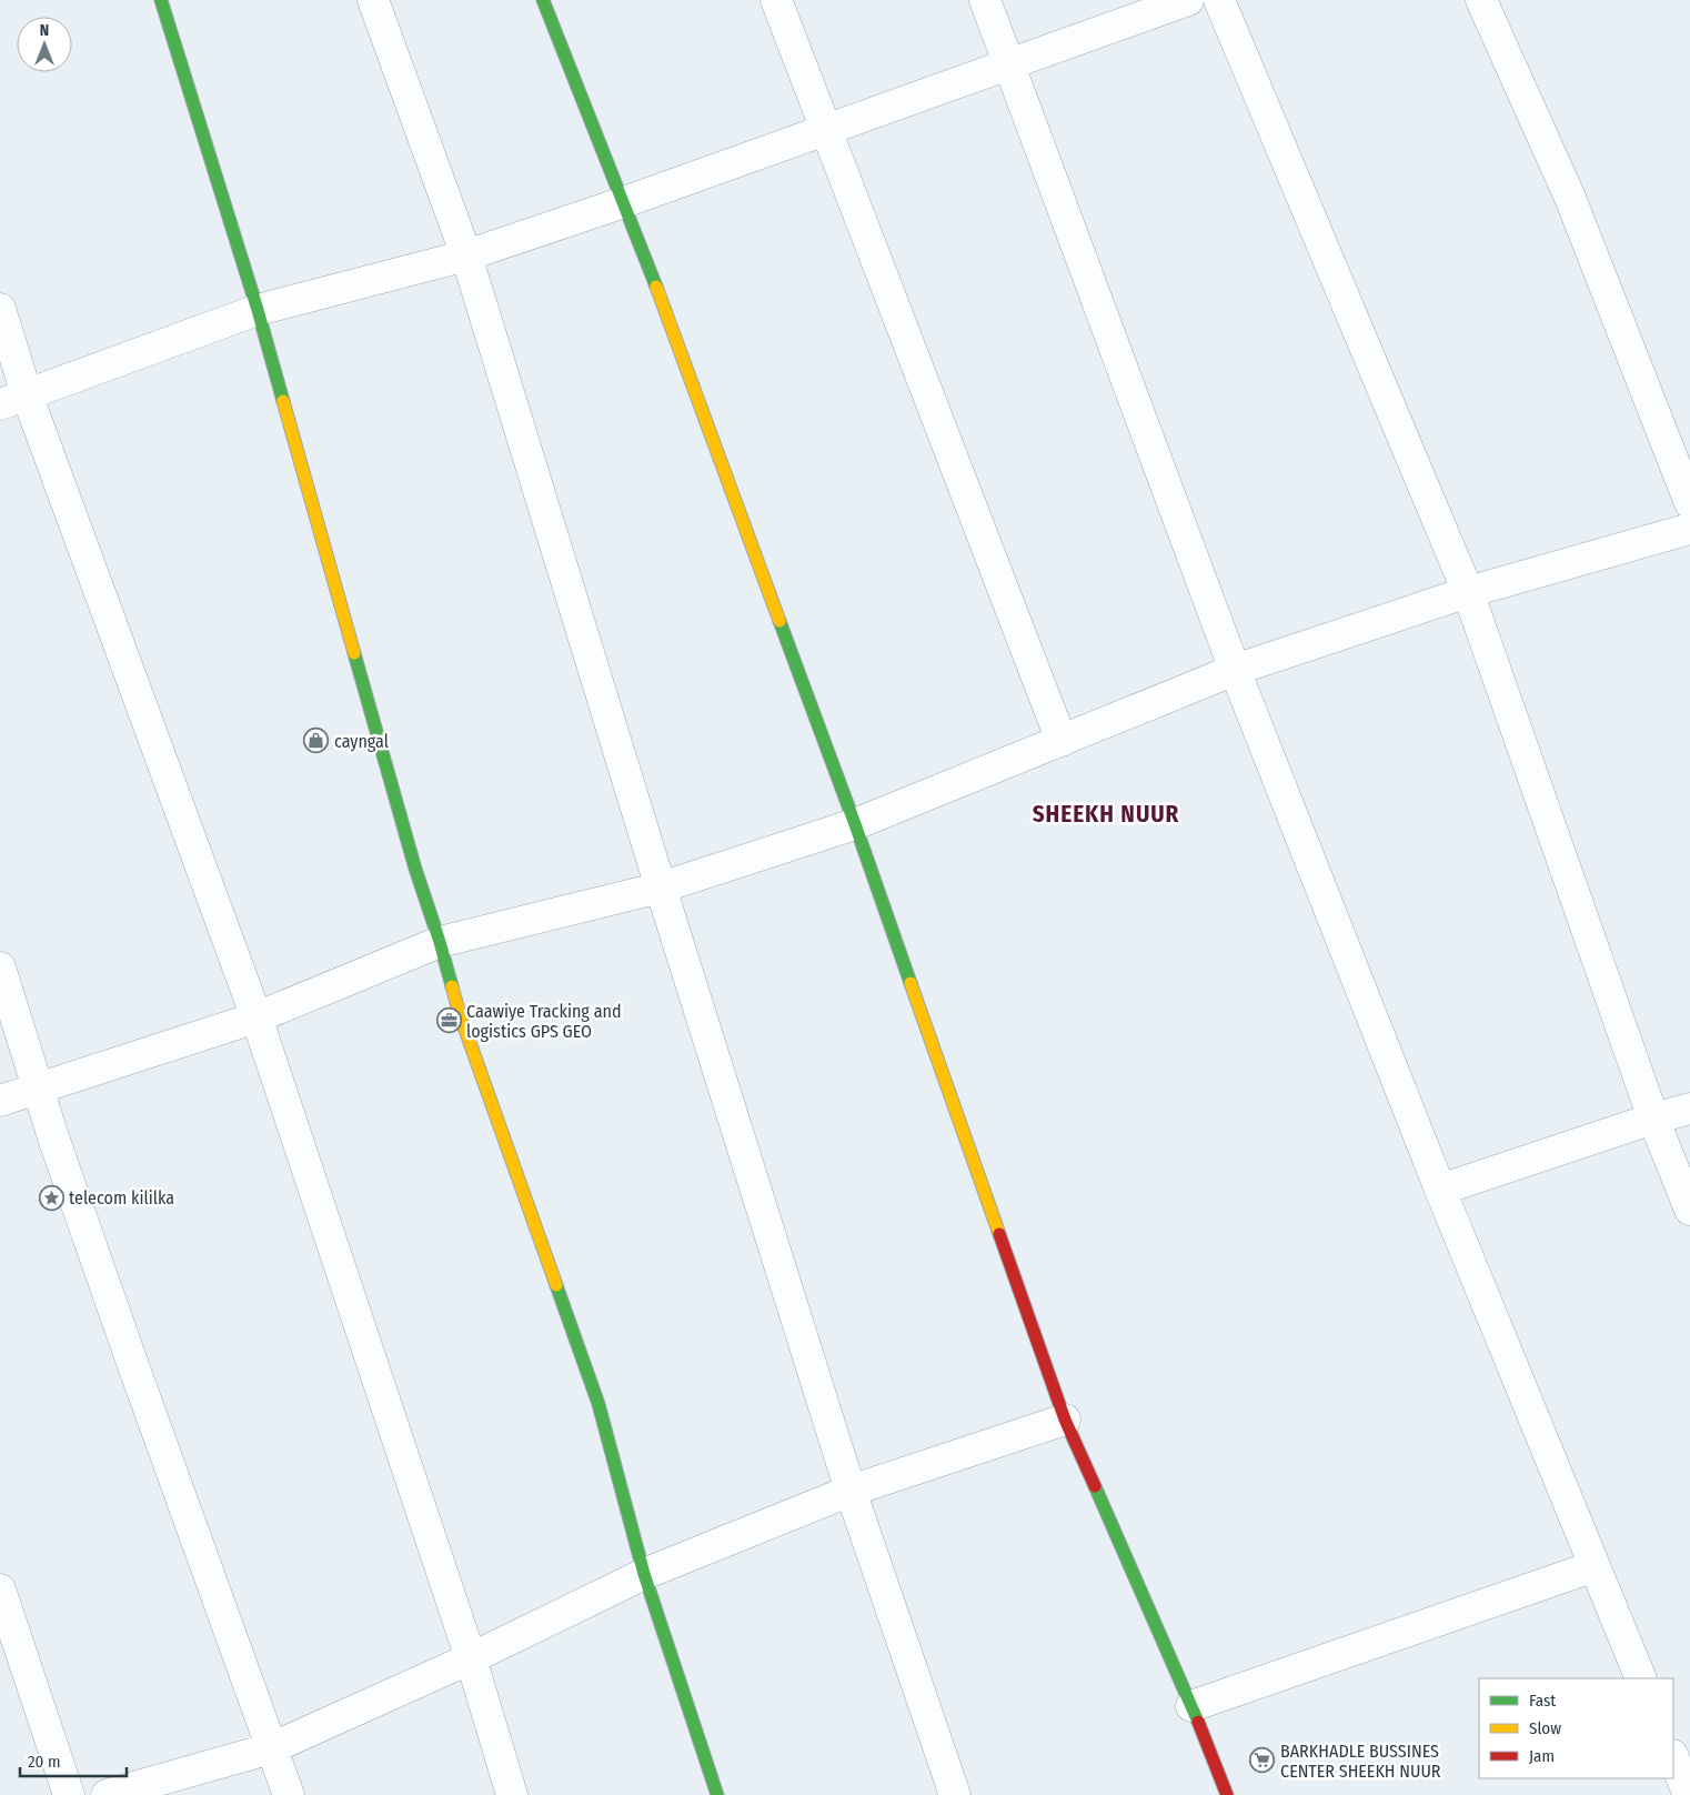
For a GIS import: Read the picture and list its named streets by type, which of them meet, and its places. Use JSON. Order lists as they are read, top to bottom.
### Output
{
  "districts": ["SHEEKH NUUR"],
  "places": {
    "shop": ["cayngal"],
    "office": ["Caawiye Tracking and logistics GPS GEO"],
    "place": ["telecom kililka"],
    "supermarket": ["BARKHADLE BUSSINES CENTER SHEEKH NUUR"]
  },
  "legend": ["Fast", "Slow", "Jam"],
  "scale_bar": "20 m",
  "north": "top"
}
